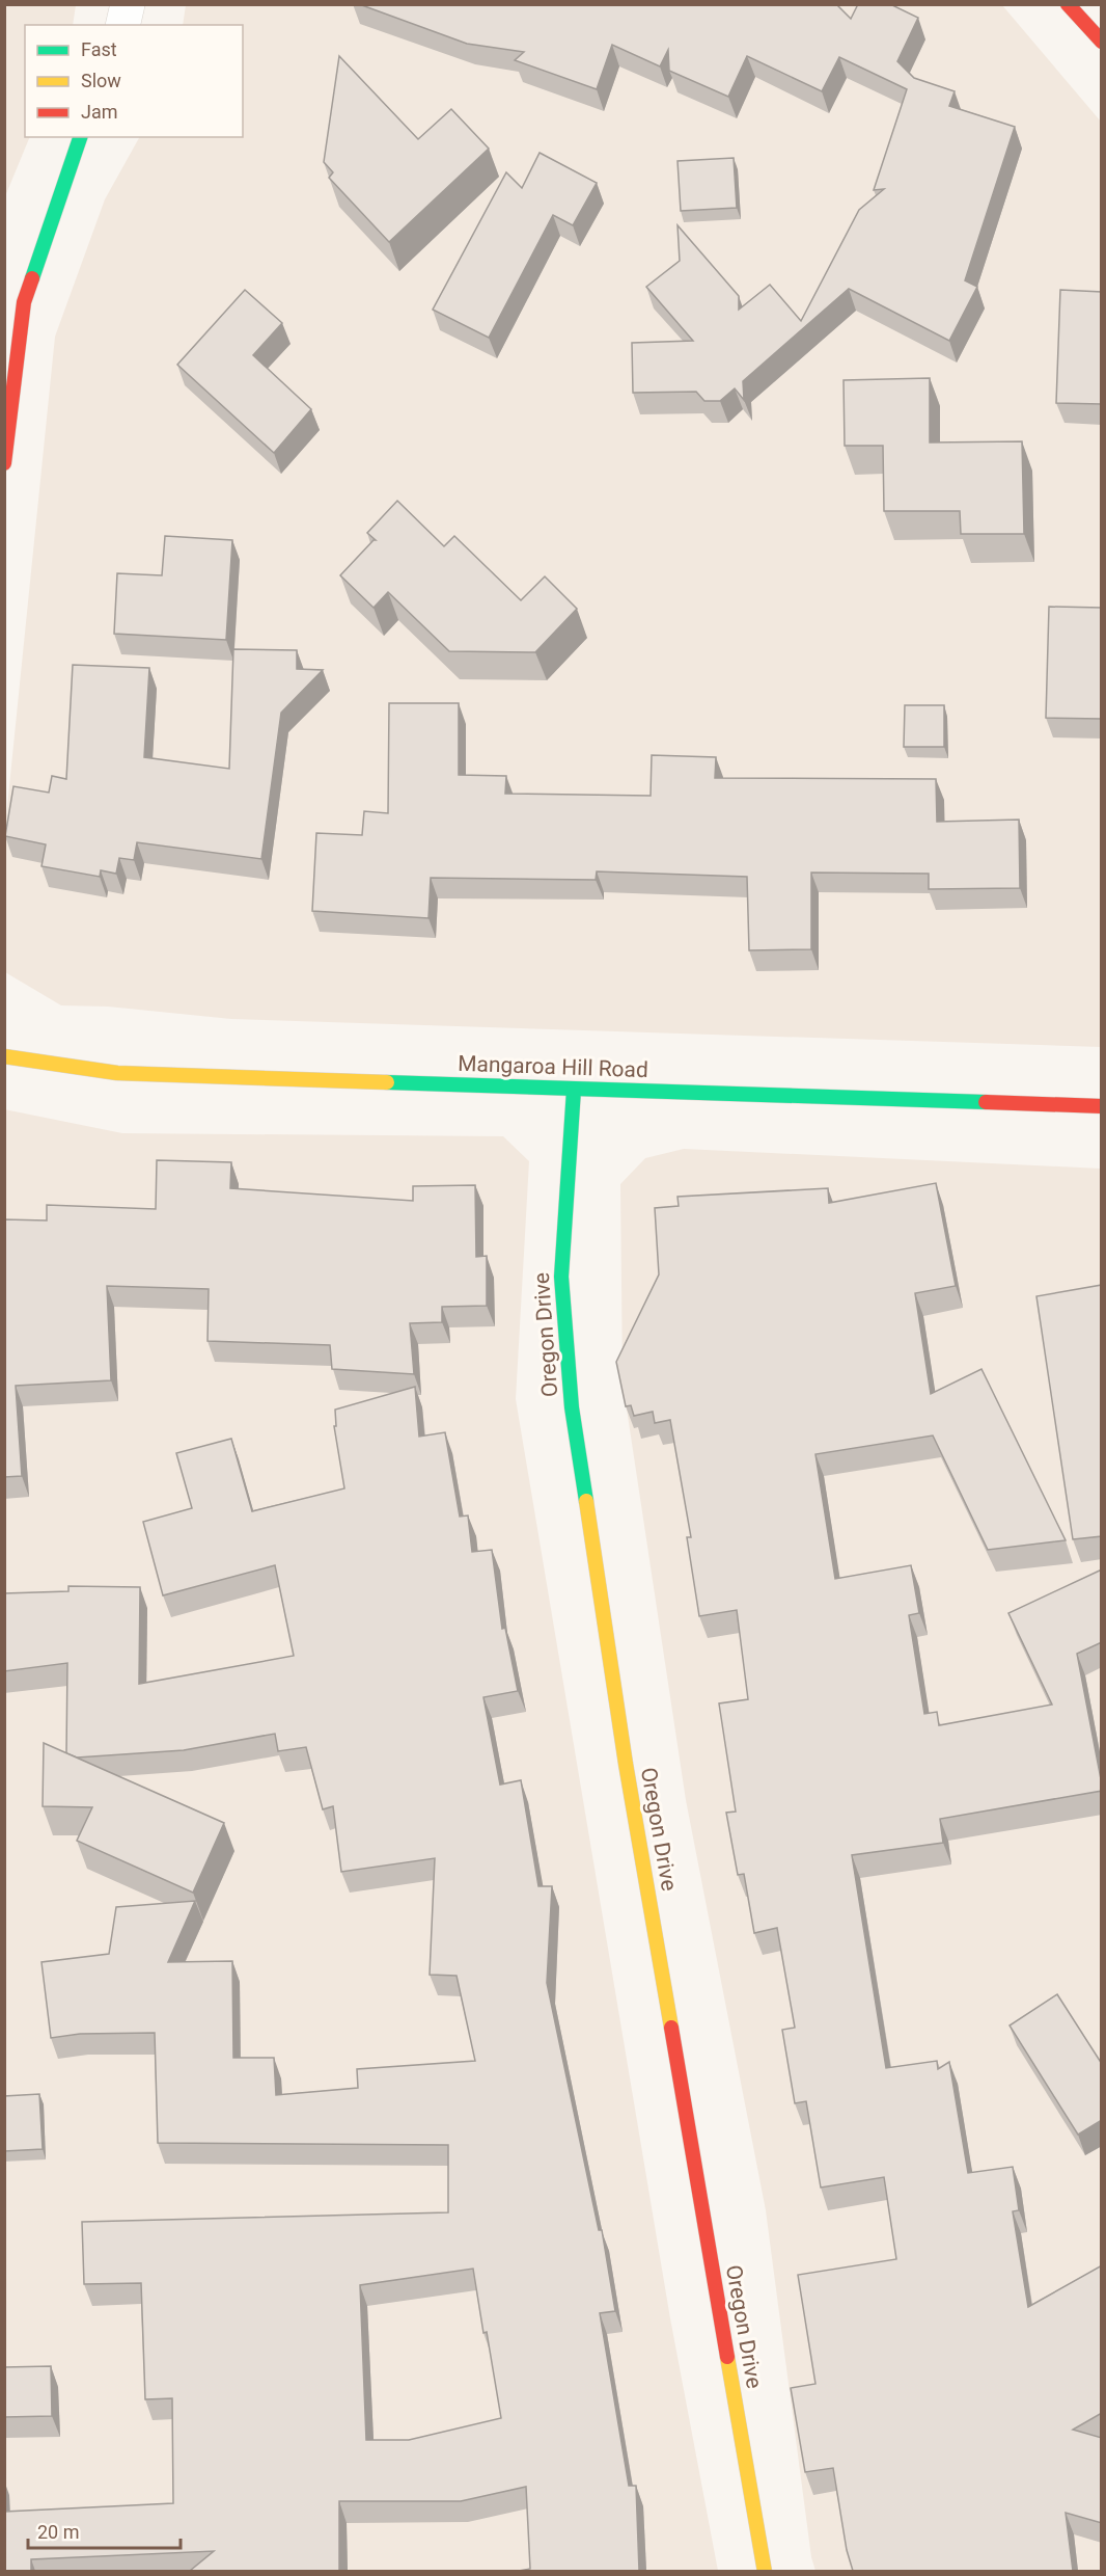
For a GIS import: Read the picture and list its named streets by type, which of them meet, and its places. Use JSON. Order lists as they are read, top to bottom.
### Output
{
  "streets": {
    "street": ["Mangaroa Hill Road", "Oregon Drive"]
  },
  "crossings": [
    ["Mangaroa Hill Road", "Oregon Drive"]
  ],
  "legend": ["Fast", "Slow", "Jam"],
  "scale_bar": "20 m"
}
